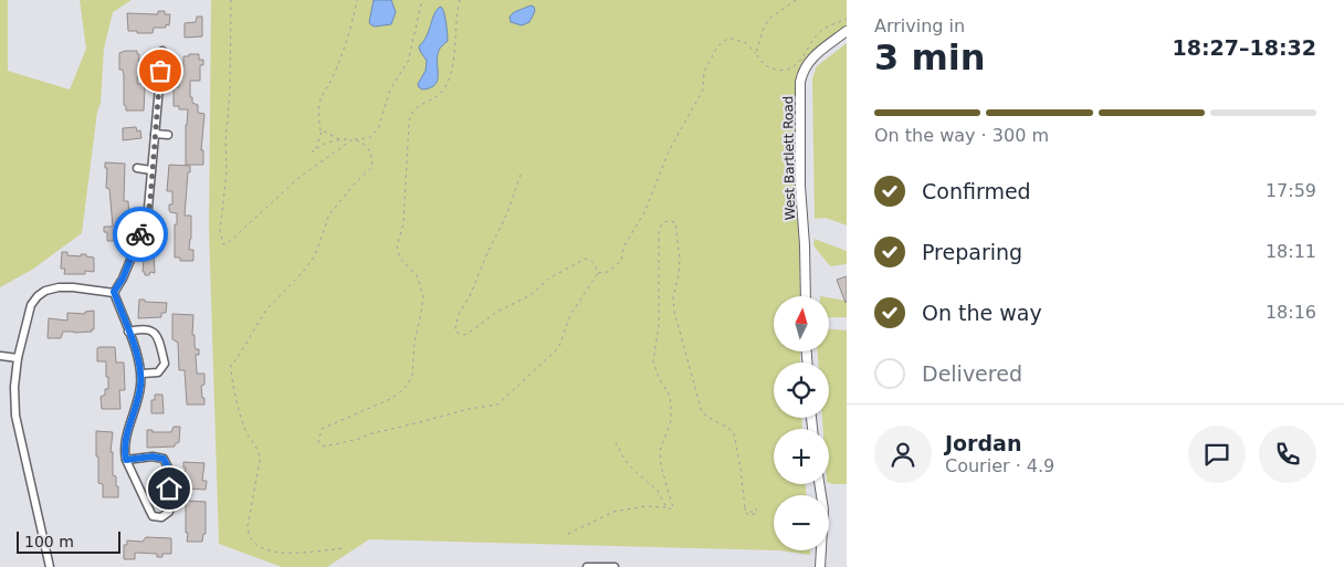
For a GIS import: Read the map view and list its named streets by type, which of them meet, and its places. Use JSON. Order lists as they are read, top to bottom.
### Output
{
  "streets": {
    "street": ["West Bartlett Road"]
  },
  "scale_bar": "100 m",
  "north": "top",
  "page": {
    "heading": ["3 min", "Arriving in", "18:27–18:32"],
    "panel": ["Jordan", "Courier · 4.9"],
    "bar": "On the way · 300 m",
    "list": [
      ["Confirmed", "17:59"],
      ["Preparing", "18:11"],
      ["On the way", "18:16"],
      "Delivered"
    ],
    "map_buttons": ["+", "−"],
    "scale": "100 m"
  }
}
